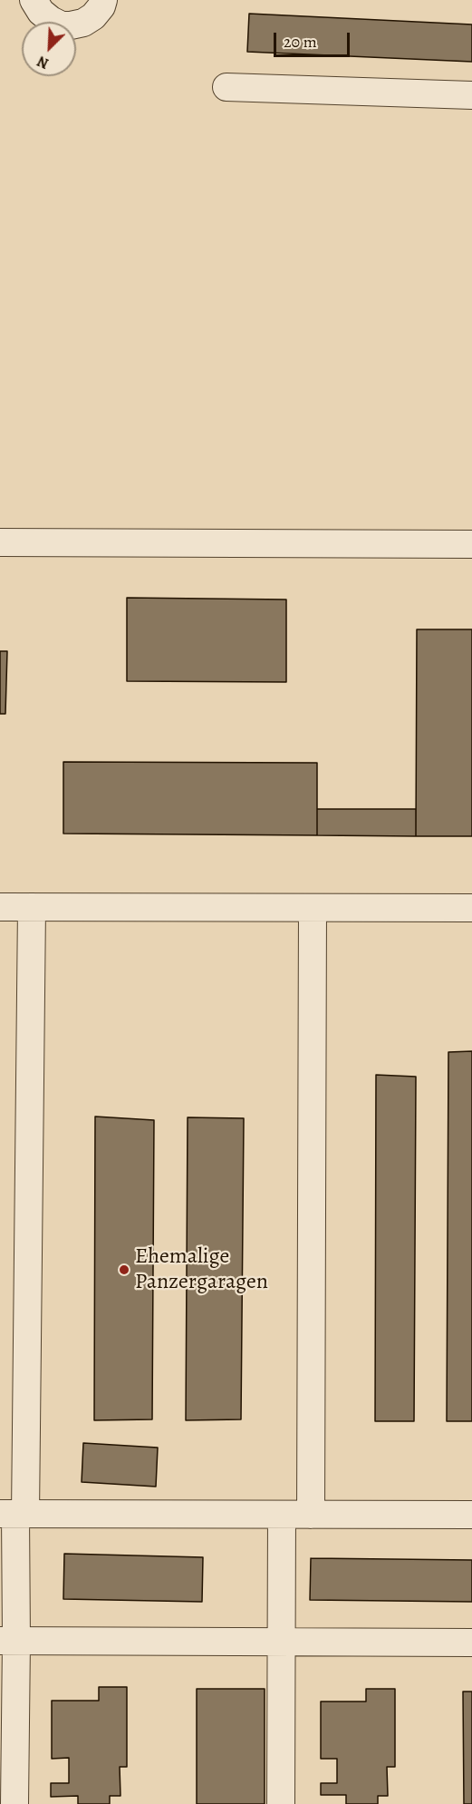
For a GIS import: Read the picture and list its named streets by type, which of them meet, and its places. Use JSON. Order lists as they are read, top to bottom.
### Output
{
  "places": ["Ehemalige Panzergaragen"],
  "scale_bar": "20 m",
  "north": "bottom left"
}
